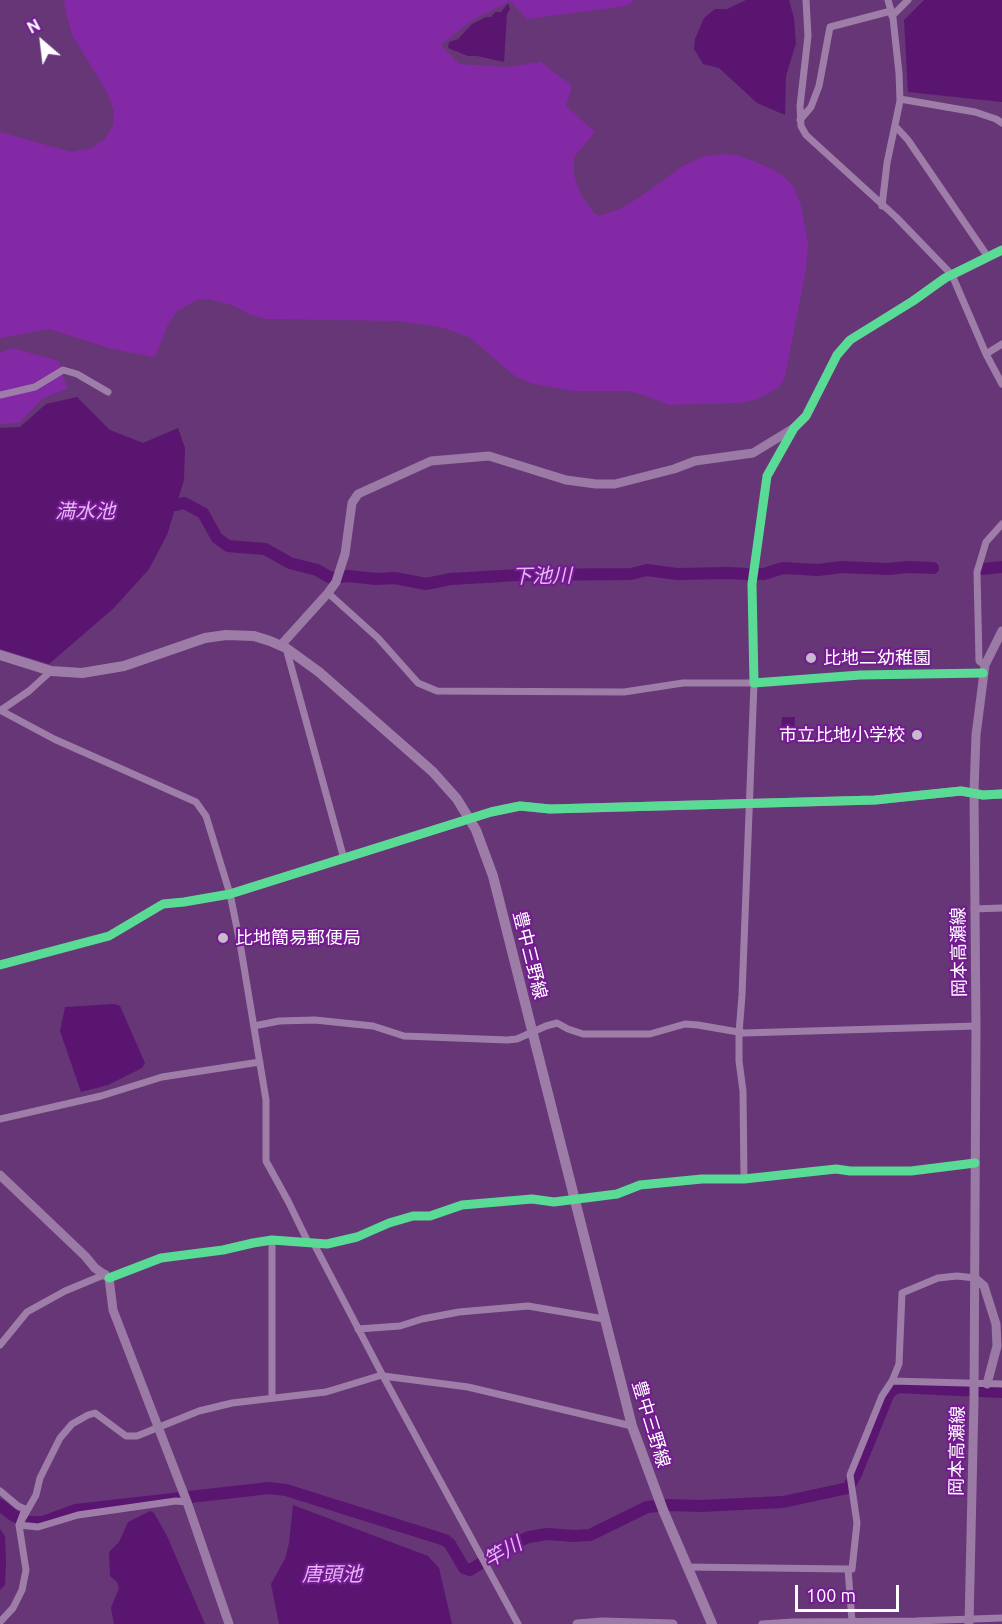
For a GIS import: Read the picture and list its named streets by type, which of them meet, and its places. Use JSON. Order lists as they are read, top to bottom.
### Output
{
  "streets": {
    "main road": ["豊中三野線"],
    "street": ["岡本高瀬線"]
  },
  "water": [
    "満水池",
    "下池川",
    "竿川",
    "唐頭池"
  ],
  "places": ["比地二幼稚園", "市立比地小学校", "比地簡易郵便局"],
  "scale_bar": "100 m",
  "north": "top left"
}
